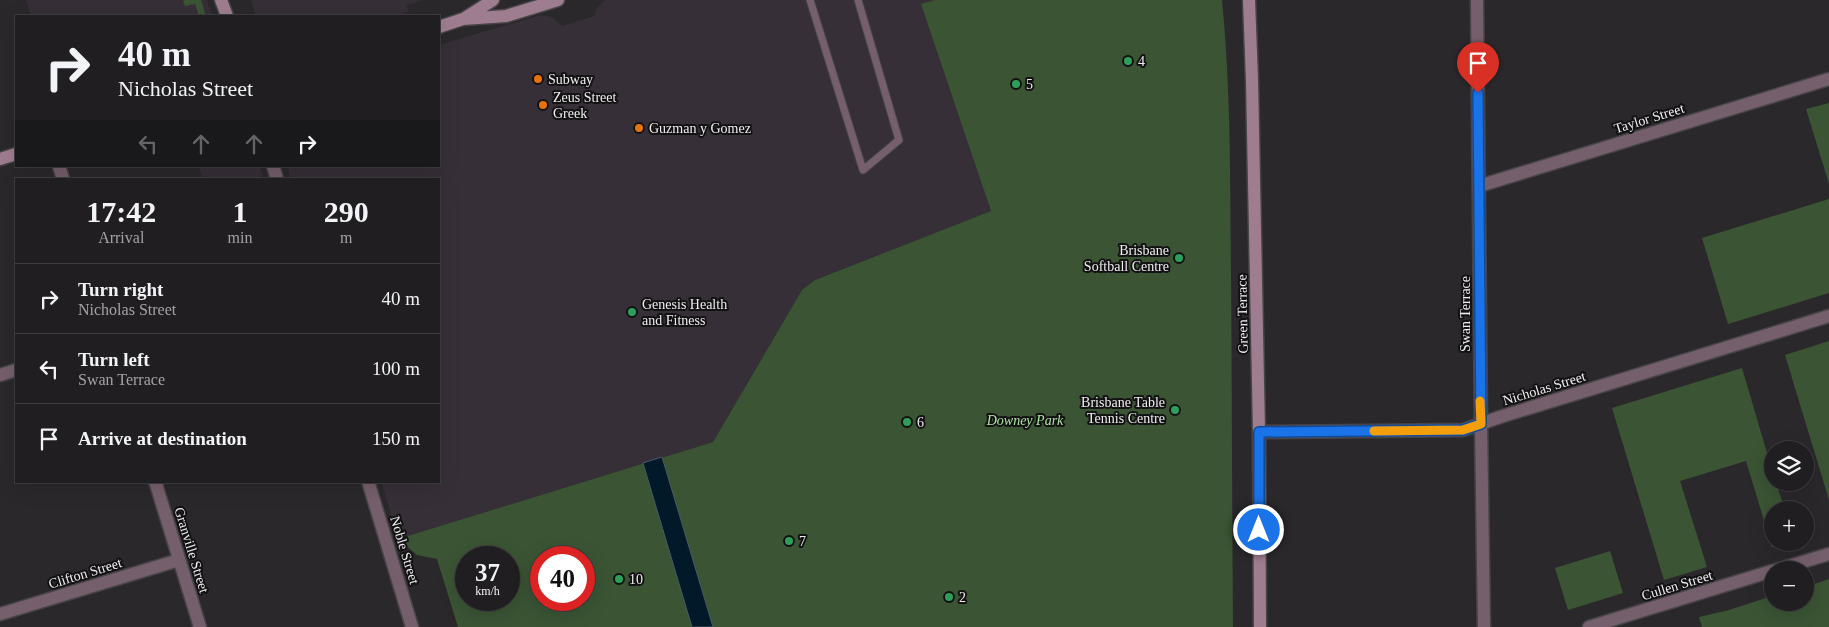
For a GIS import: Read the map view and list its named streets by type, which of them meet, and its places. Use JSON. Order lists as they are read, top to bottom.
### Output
{
  "streets": {
    "street": [
      "Taylor Street",
      "Green Terrace",
      "Swan Terrace",
      "Nicholas Street",
      "Granville Street",
      "Noble Street",
      "Clifton Street",
      "Cullen Street"
    ]
  },
  "crossings": [
    ["Taylor Street", "Swan Terrace"],
    ["Green Terrace", "Nicholas Street"],
    ["Swan Terrace", "Nicholas Street"],
    ["Granville Street", "Clifton Street"]
  ],
  "parks": ["Downey Park"],
  "places": [
    "4",
    "Subway",
    "5",
    "Zeus Street Greek",
    "Guzman y Gomez",
    "Brisbane Softball Centre",
    "Genesis Health and Fitness",
    "Brisbane Table Tennis Centre",
    "6",
    "7",
    "10",
    "2"
  ],
  "page": {
    "turn": ["40 m", "Nicholas Street"],
    "eta": [
      "17:42",
      "Arrival",
      "1",
      "min",
      "290",
      "m"
    ],
    "list": [
      {
        "name": "Turn right",
        "note": "Nicholas Street",
        "value": "40 m"
      },
      {
        "name": "Turn left",
        "note": "Swan Terrace",
        "value": "100 m"
      },
      {
        "name": "Arrive at destination",
        "value": "150 m"
      }
    ],
    "map_buttons": ["+", "−"],
    "speed": "37 km/h",
    "limit": "40"
  }
}
